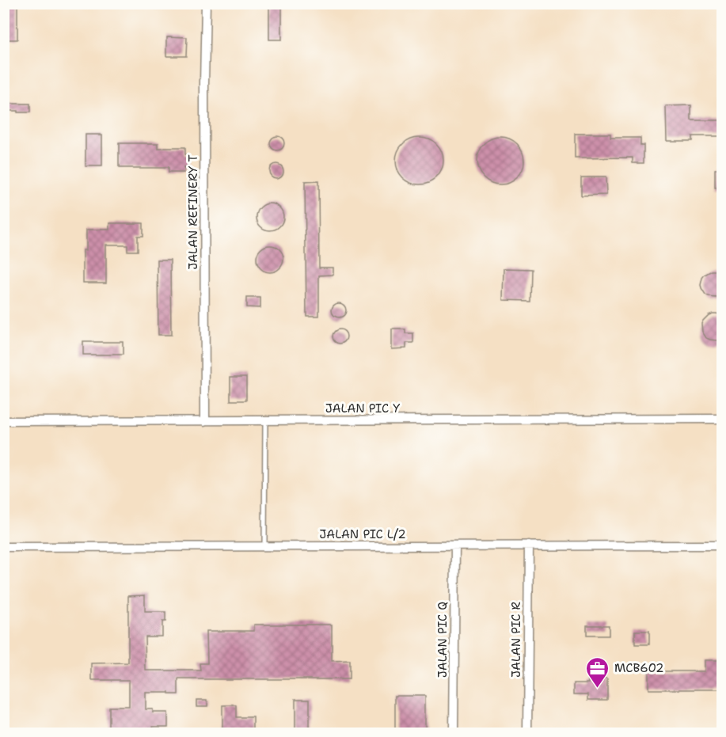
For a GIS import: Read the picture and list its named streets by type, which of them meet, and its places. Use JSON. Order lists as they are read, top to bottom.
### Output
{
  "streets": {
    "street": [
      "JALAN REFINERY T",
      "JALAN PIC Y",
      "JALAN PIC L/2",
      "JALAN PIC Q",
      "JALAN PIC R"
    ]
  },
  "crossings": [
    ["JALAN REFINERY T", "JALAN PIC Y"],
    ["JALAN PIC L/2", "JALAN PIC Q"],
    ["JALAN PIC L/2", "JALAN PIC R"]
  ],
  "places": {
    "office": ["MCB602"]
  }
}
